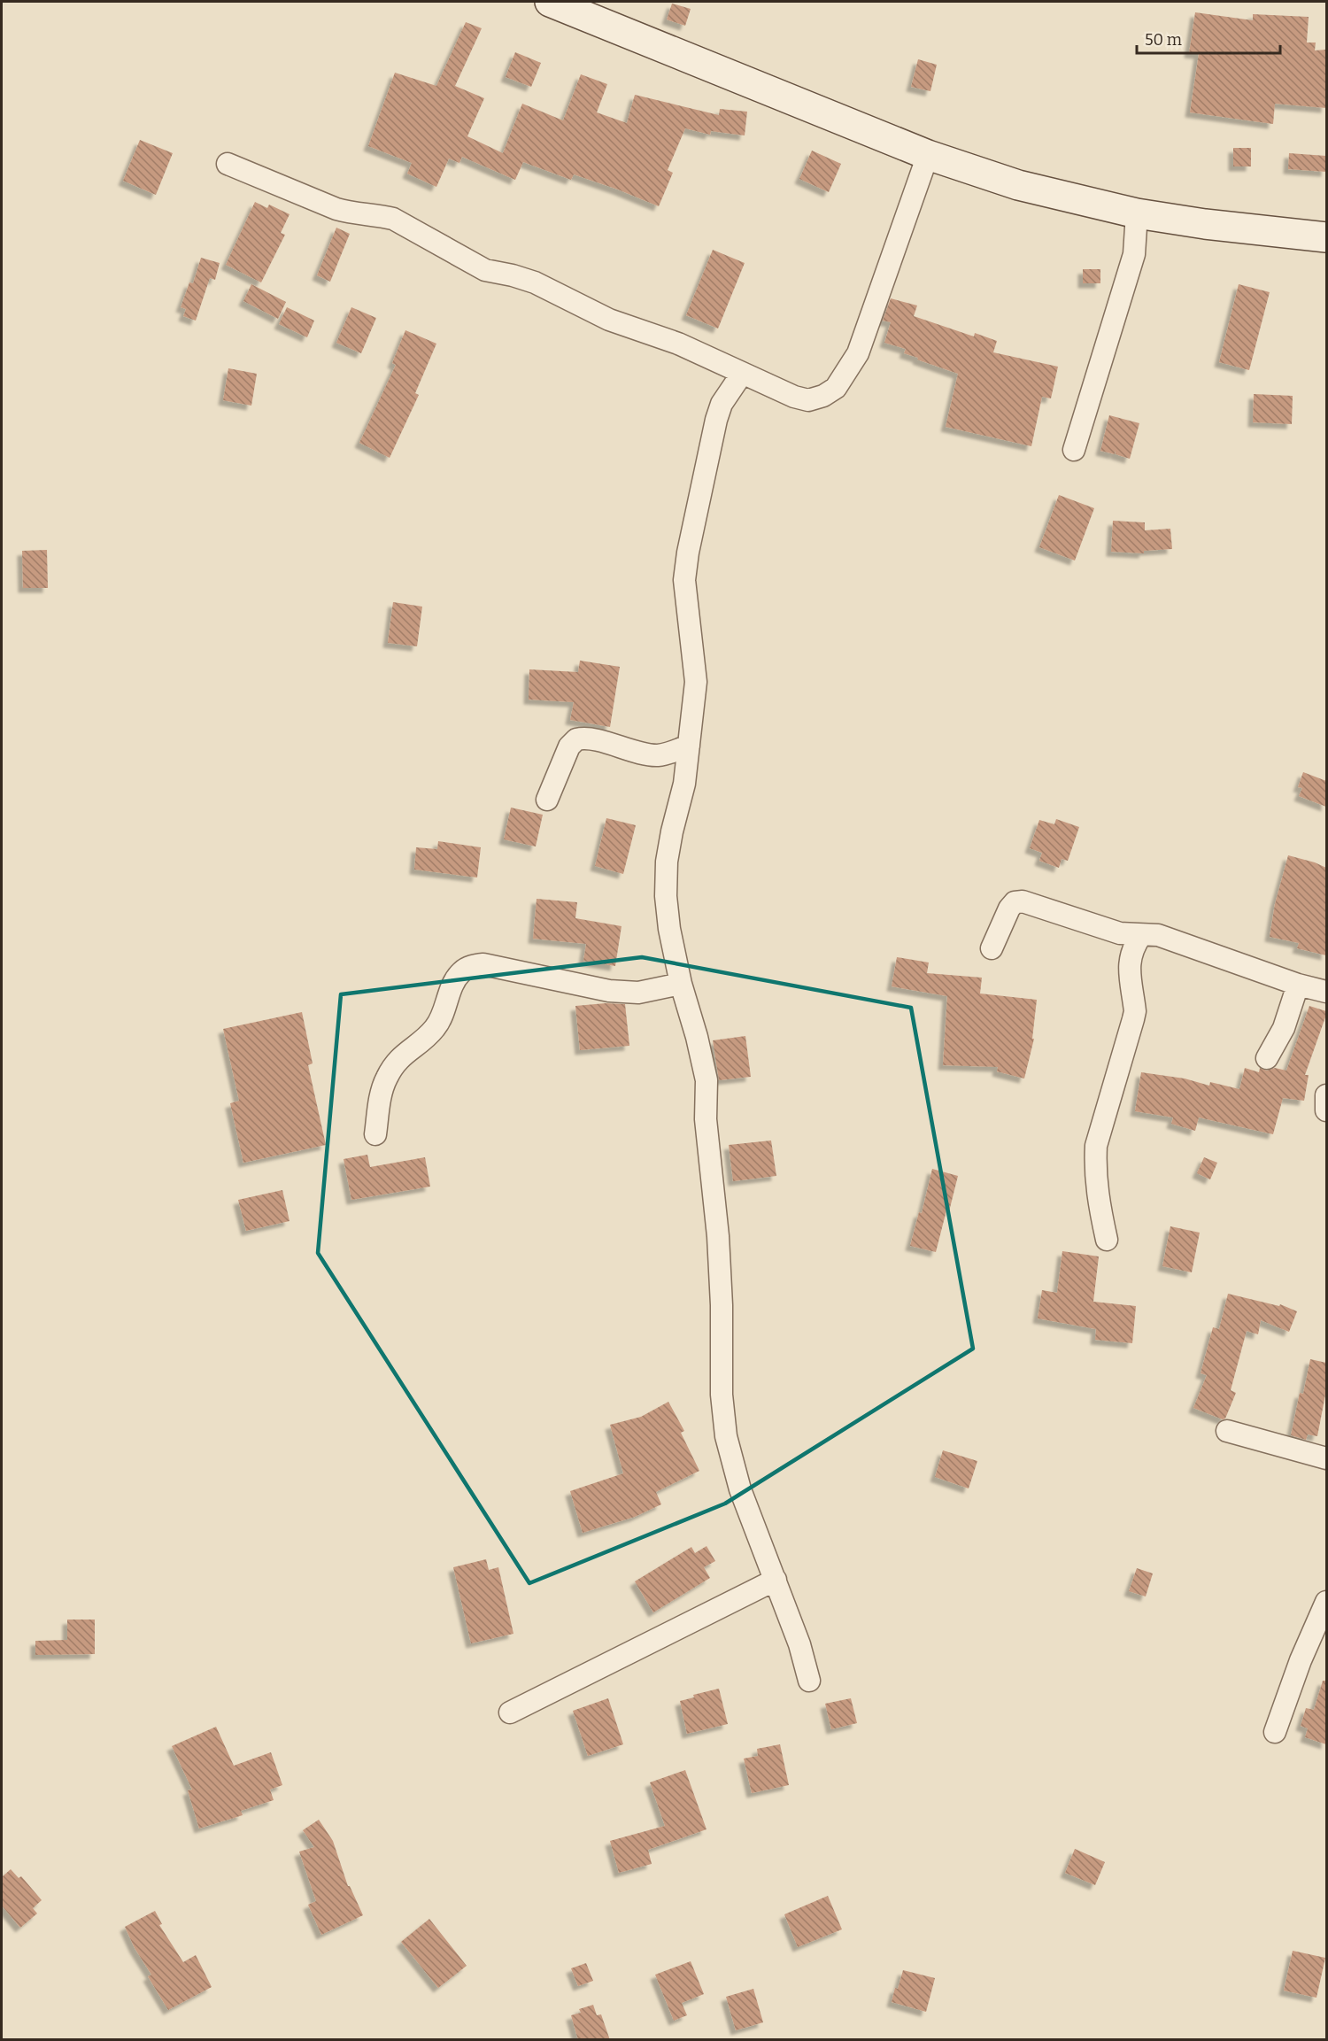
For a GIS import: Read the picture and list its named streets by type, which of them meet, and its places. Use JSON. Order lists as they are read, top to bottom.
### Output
{
  "scale_bar": "50 m"
}
